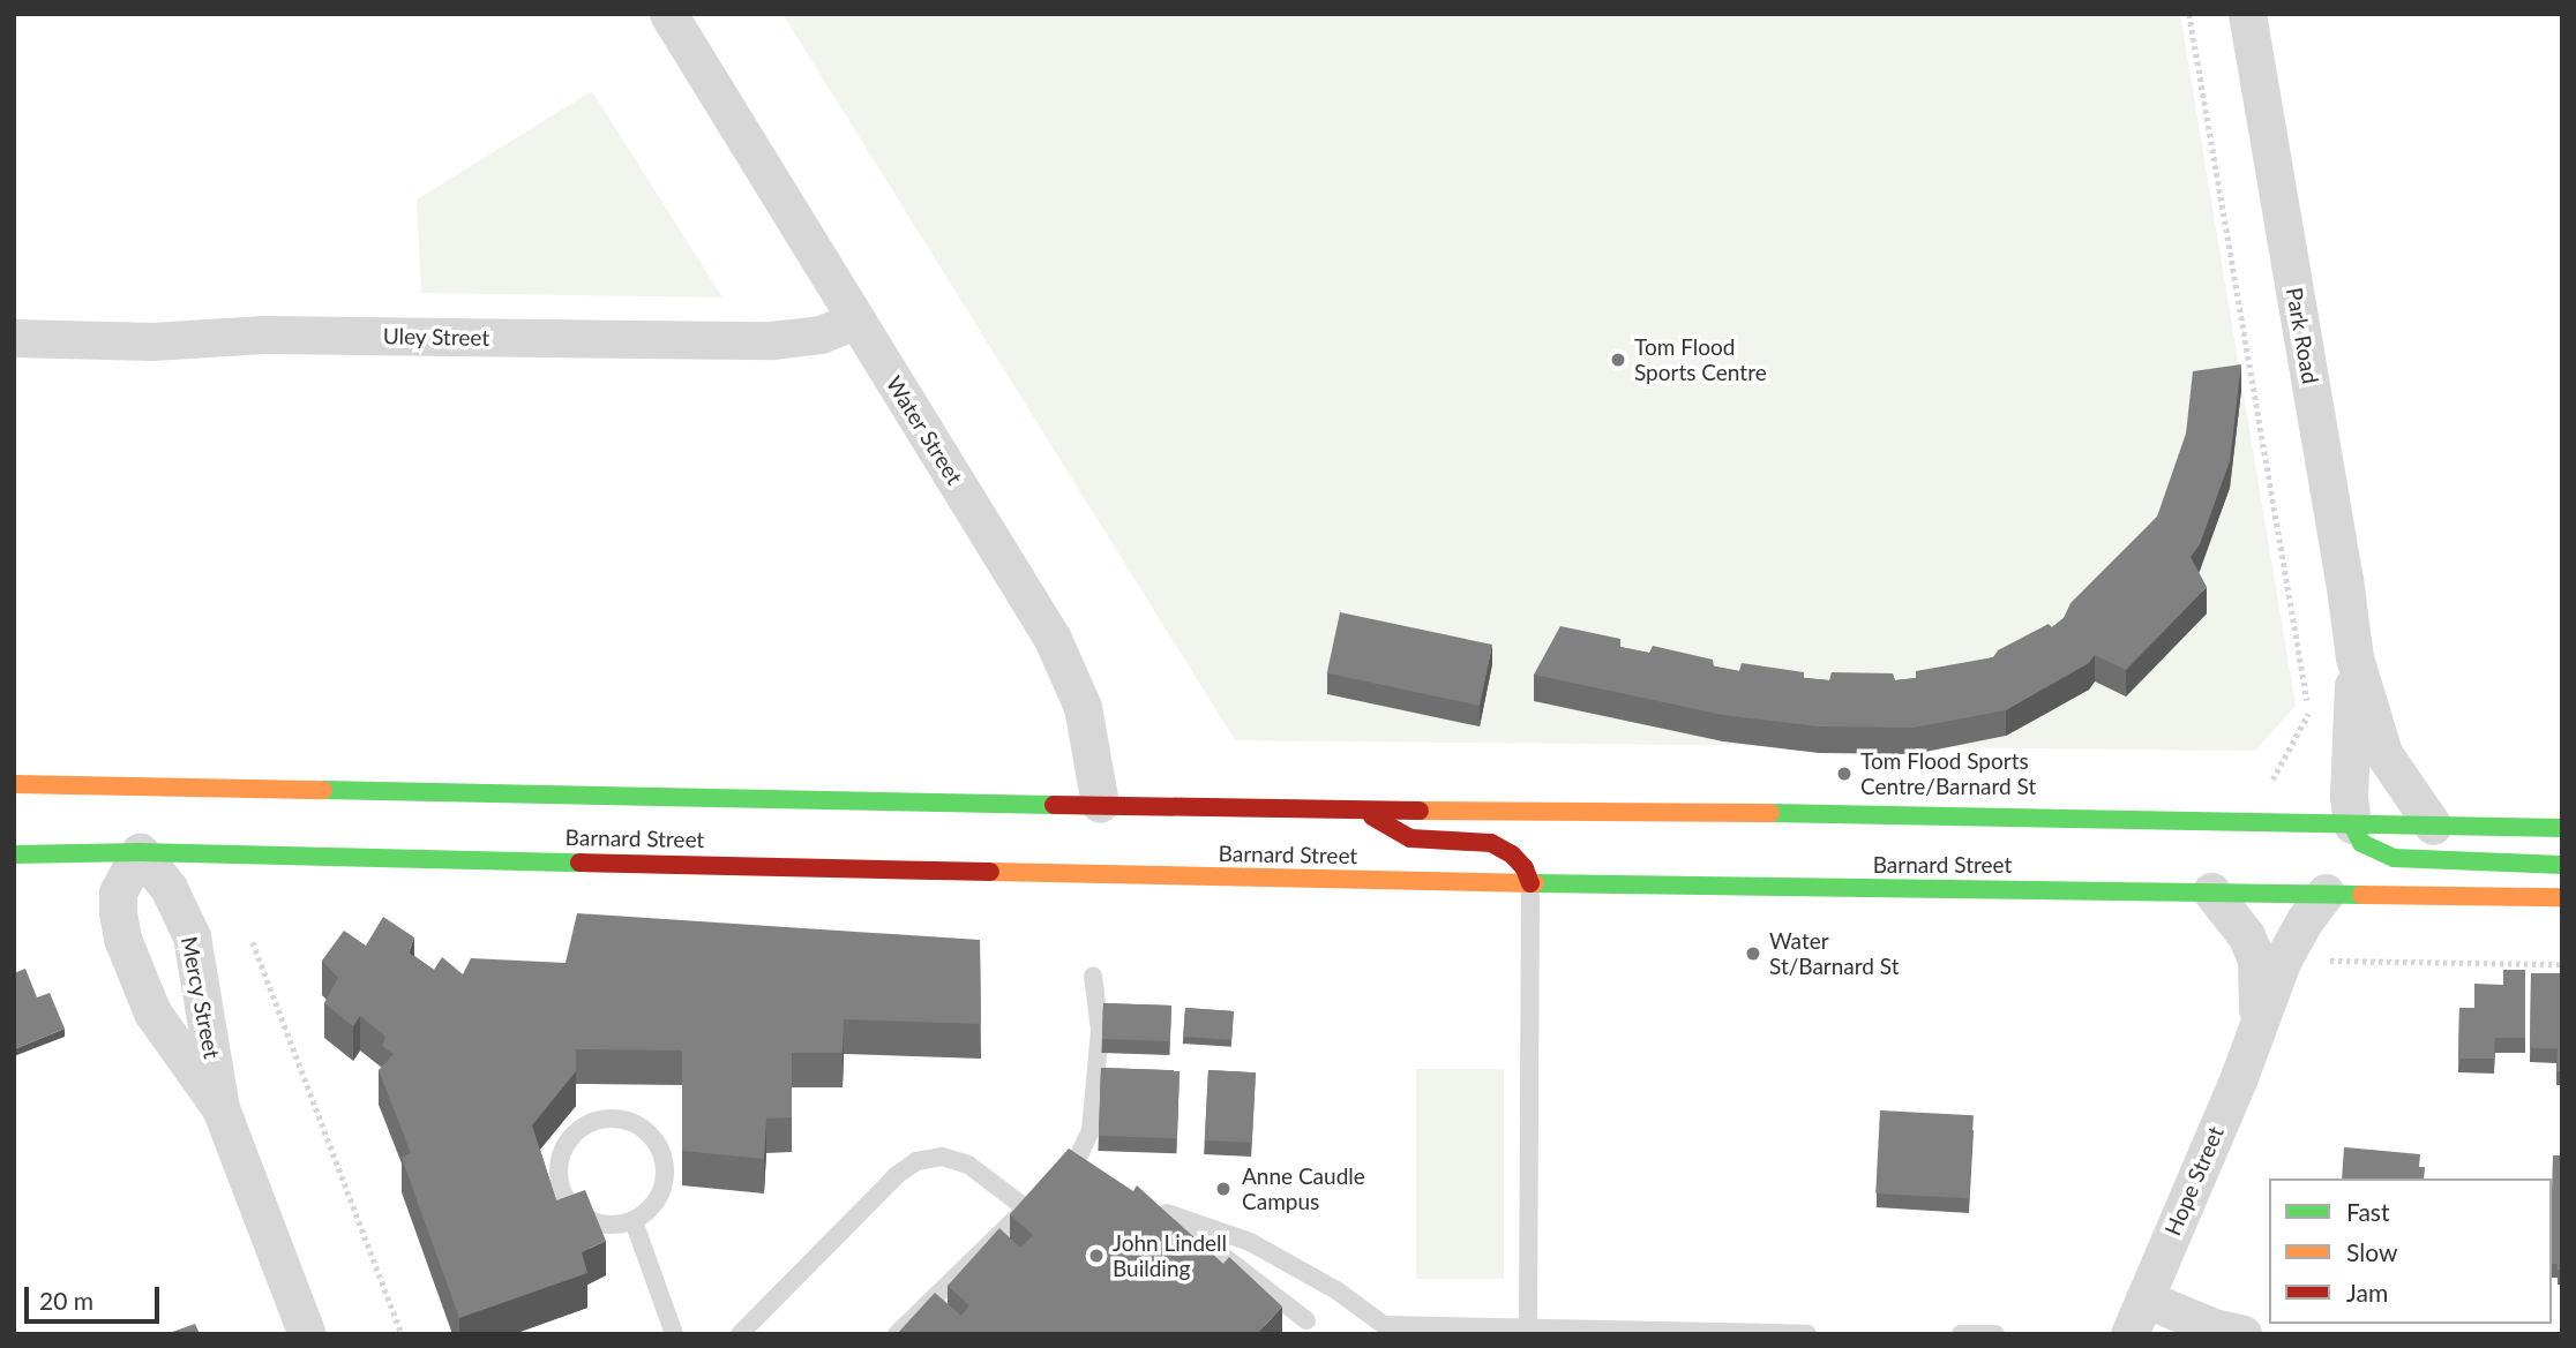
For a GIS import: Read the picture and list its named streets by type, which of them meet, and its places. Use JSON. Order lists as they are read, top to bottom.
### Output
{
  "streets": {
    "main road": ["Barnard Street"],
    "street": [
      "Park Road",
      "Uley Street",
      "Water Street",
      "Mercy Street",
      "Hope Street"
    ]
  },
  "crossings": [
    ["Park Road", "Barnard Street"],
    ["Uley Street", "Water Street"],
    ["Water Street", "Barnard Street"],
    ["Barnard Street", "Mercy Street"],
    ["Barnard Street", "Hope Street"]
  ],
  "places": [
    "Tom Flood Sports Centre",
    "Tom Flood Sports Centre/Barnard St",
    "Water St/Barnard St",
    "Anne Caudle Campus",
    "John Lindell Building"
  ],
  "legend": ["Fast", "Slow", "Jam"],
  "scale_bar": "20 m"
}
